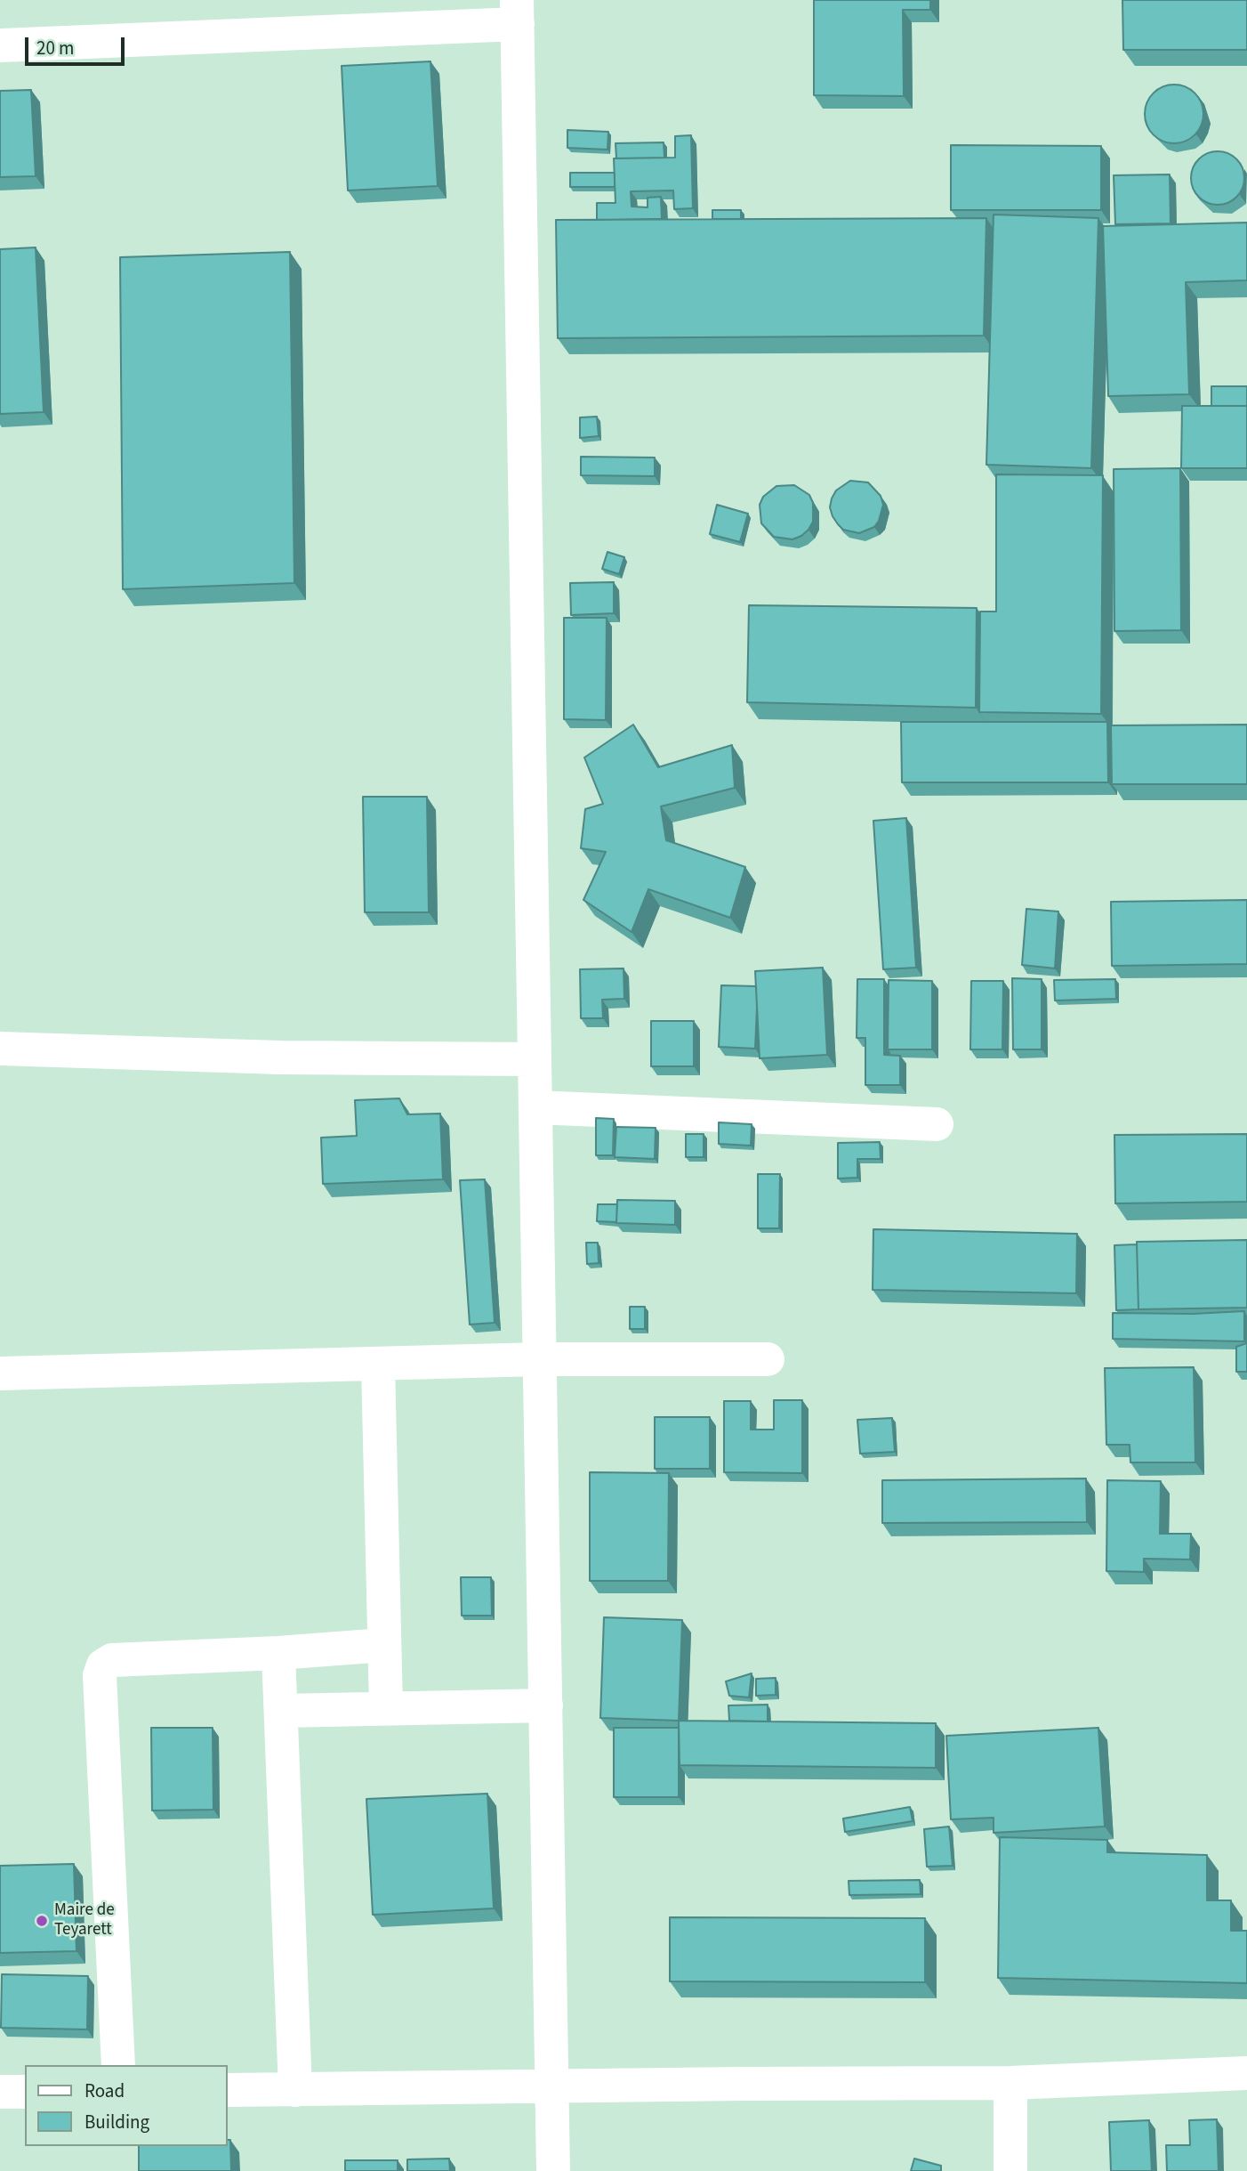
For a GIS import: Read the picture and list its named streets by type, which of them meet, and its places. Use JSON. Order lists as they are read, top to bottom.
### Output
{
  "places": ["Maire de Teyarett"],
  "legend": ["Road", "Building"],
  "scale_bar": "20 m"
}
